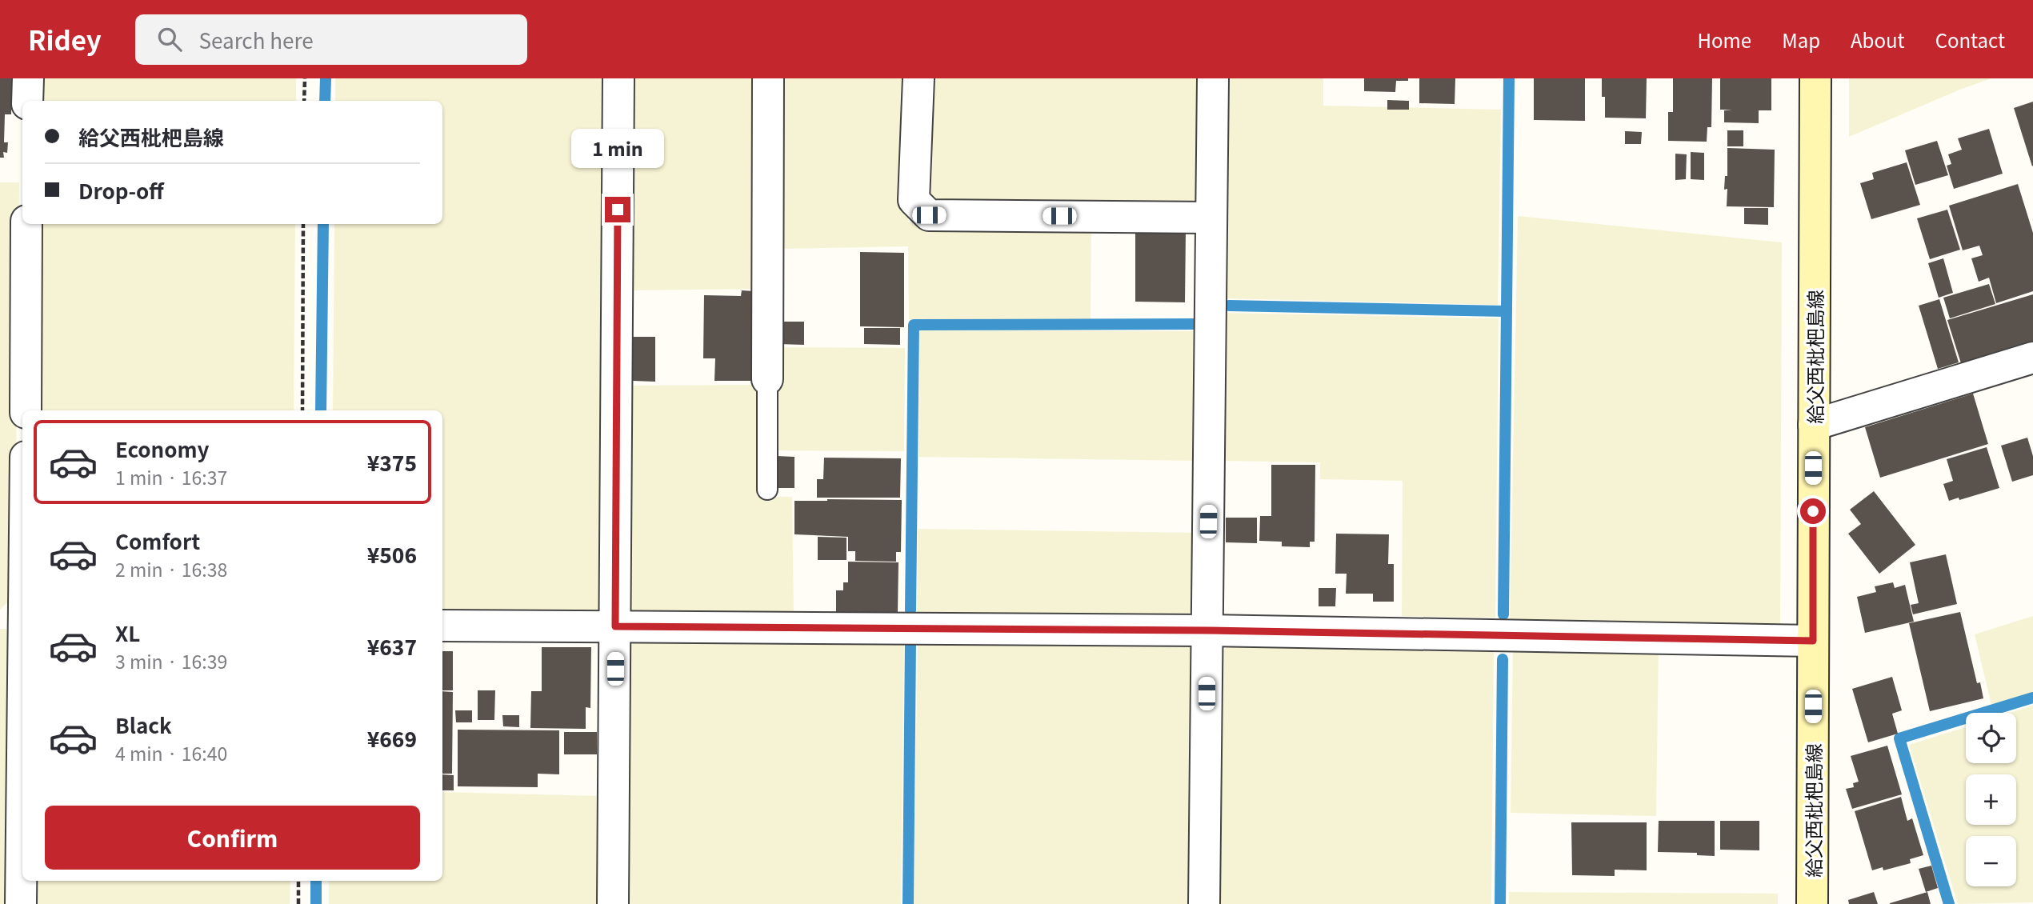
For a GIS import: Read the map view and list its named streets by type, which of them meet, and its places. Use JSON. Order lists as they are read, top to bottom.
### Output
{
  "streets": {
    "main road": ["給父西枇杷島線"]
  },
  "page": {
    "header": "Ridey",
    "search": "Search here",
    "nav": [
      "Home",
      "Map",
      "About",
      "Contact"
    ],
    "banner": ["給父西枇杷島線", "Drop-off"],
    "bubble": "1 min",
    "list": [
      {
        "name": "Economy",
        "note": "1 min · 16:37",
        "value": "¥375"
      },
      {
        "name": "Comfort",
        "note": "2 min · 16:38",
        "value": "¥506"
      },
      {
        "name": "XL",
        "note": "3 min · 16:39",
        "value": "¥637"
      },
      {
        "name": "Black",
        "note": "4 min · 16:40",
        "value": "¥669"
      }
    ],
    "map_buttons": ["+", "−"],
    "buttons": "Confirm"
  }
}
